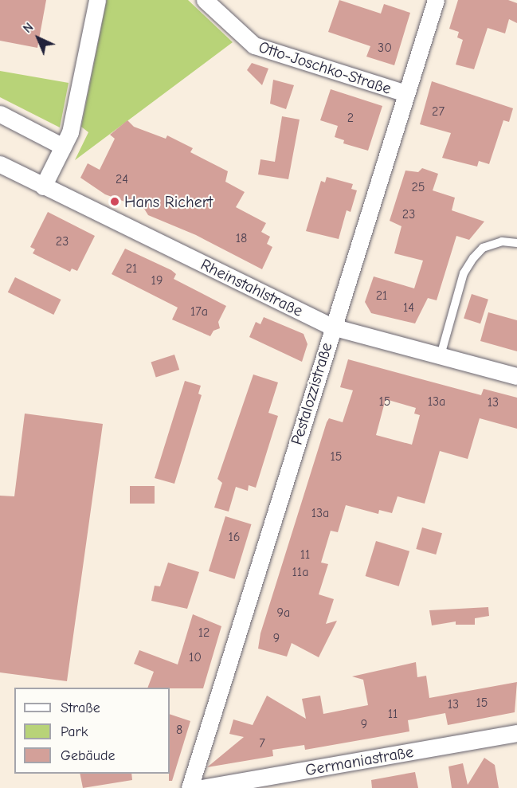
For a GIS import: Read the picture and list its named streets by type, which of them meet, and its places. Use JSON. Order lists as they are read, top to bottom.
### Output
{
  "streets": {
    "street": [
      "Otto-Joschko-Straße",
      "Rheinstahlstraße",
      "Pestalozzistraße",
      "Germaniastraße"
    ]
  },
  "crossings": [
    ["Otto-Joschko-Straße", "Pestalozzistraße"],
    ["Rheinstahlstraße", "Pestalozzistraße"]
  ],
  "places": ["Hans Richert"],
  "house_numbers": [
    "30",
    "27",
    "2",
    "24",
    "25",
    "23",
    "18",
    "23",
    "21",
    "19",
    "21",
    "14",
    "17a",
    "15",
    "13a",
    "13",
    "15",
    "13a",
    "16",
    "11",
    "11a",
    "9a",
    "12",
    "9",
    "10",
    "15",
    "13",
    "11",
    "9",
    "8",
    "7"
  ],
  "legend": ["Straße", "Park", "Gebäude"],
  "north": "top left"
}
